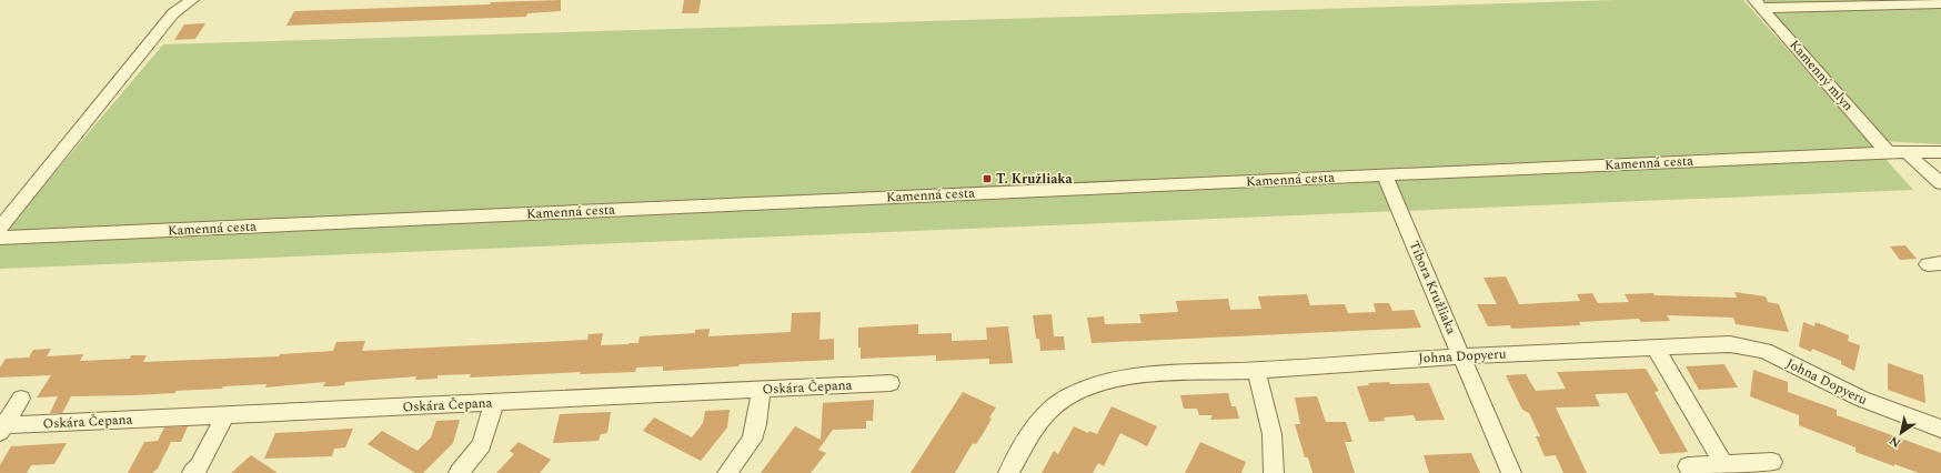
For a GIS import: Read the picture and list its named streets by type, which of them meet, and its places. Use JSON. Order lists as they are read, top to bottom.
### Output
{
  "streets": {
    "street": [
      "Kamenný mlyn",
      "Kamenná cesta",
      "Tibora Kružliaka",
      "Johna Dopyeru",
      "Oskára Čepana"
    ]
  },
  "crossings": [
    ["Kamenný mlyn", "Kamenná cesta"],
    ["Kamenná cesta", "Tibora Kružliaka"],
    ["Tibora Kružliaka", "Johna Dopyeru"]
  ],
  "places": {
    "transit": ["T. Kružliaka"]
  },
  "north": "bottom left"
}
